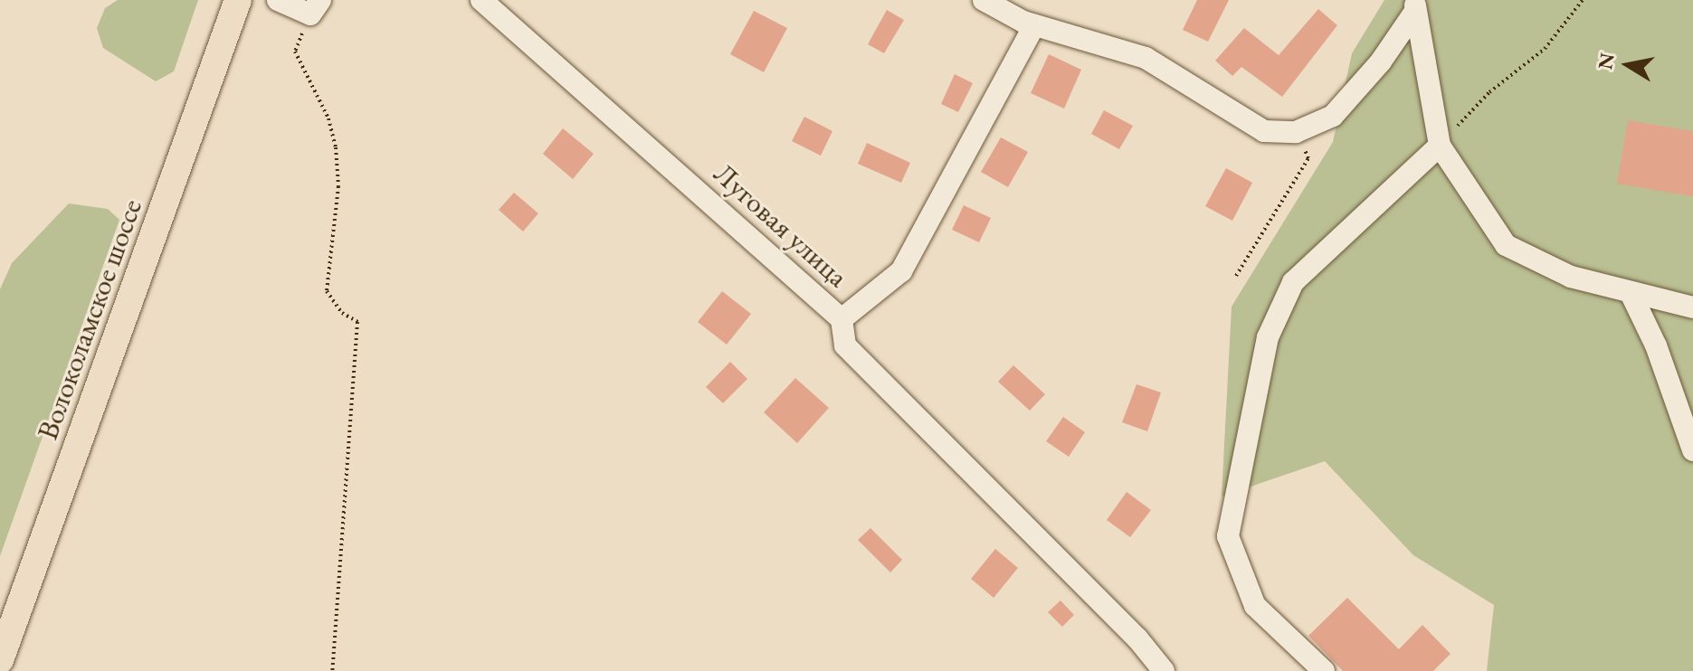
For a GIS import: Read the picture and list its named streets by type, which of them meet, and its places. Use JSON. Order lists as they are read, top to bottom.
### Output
{
  "streets": {
    "main road": ["Волоколамское шоссе"],
    "street": ["Луговая улица"]
  },
  "north": "left"
}
